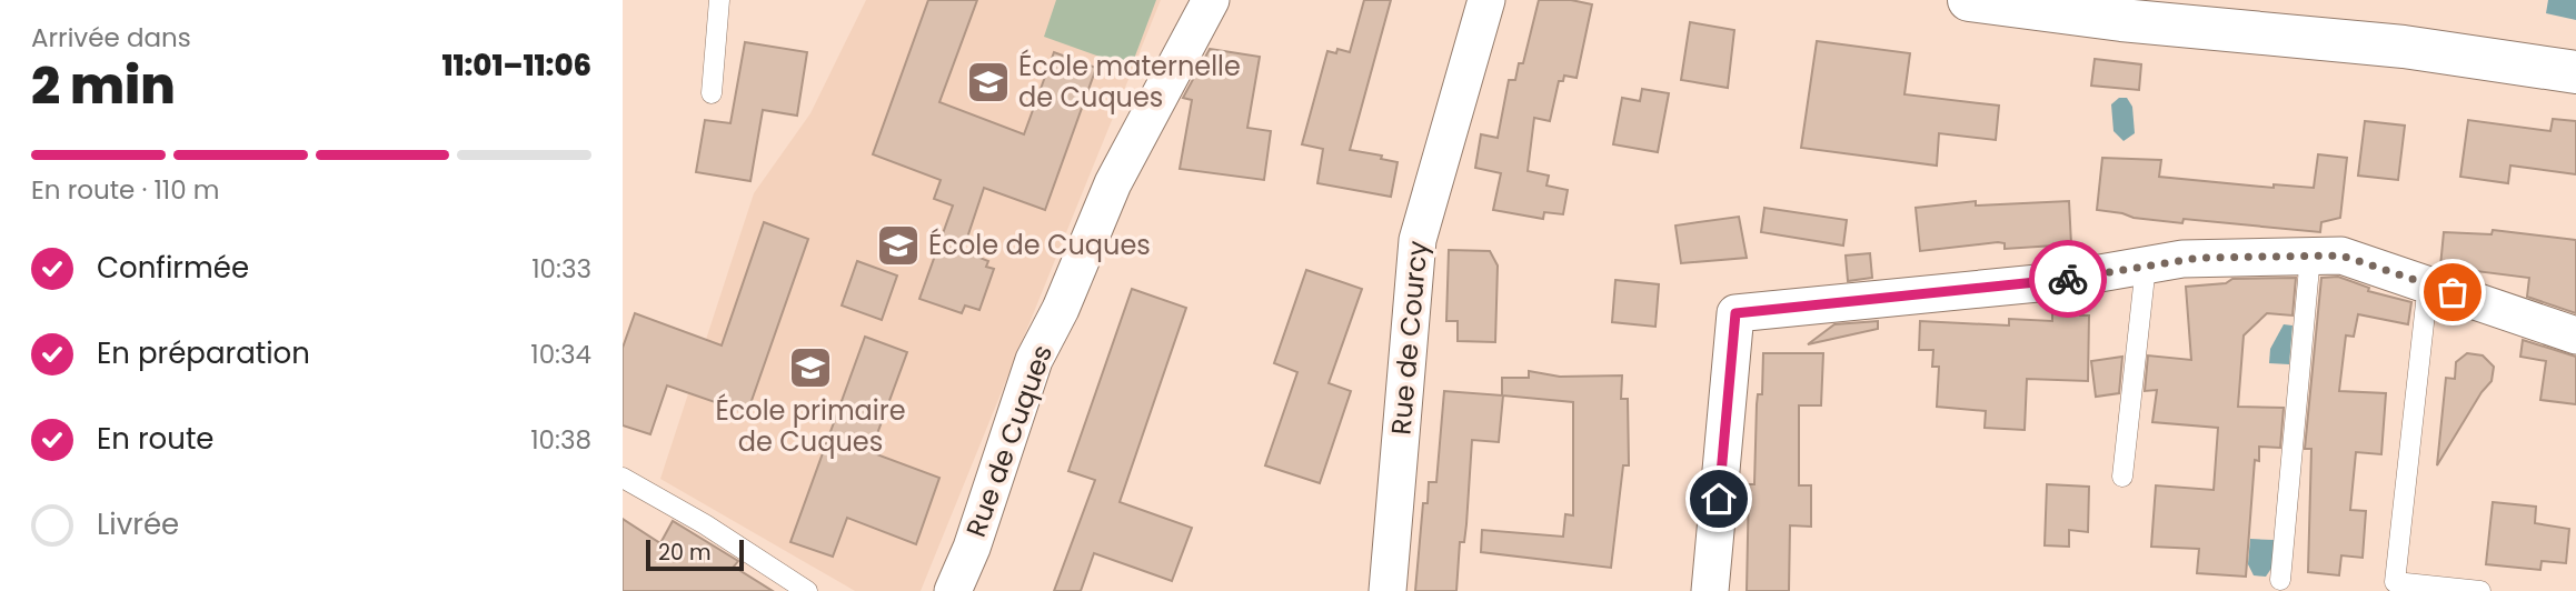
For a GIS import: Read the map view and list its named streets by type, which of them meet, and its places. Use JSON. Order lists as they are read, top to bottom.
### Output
{
  "streets": {
    "street": ["Rue de Courcy", "Rue de Cuques"]
  },
  "places": {
    "school or university": ["École maternelle de Cuques", "École de Cuques", "École primaire de Cuques"]
  },
  "scale_bar": "20 m",
  "page": {
    "heading": ["2 min", "Arrivée dans", "11:01–11:06"],
    "bar": "En route · 110 m",
    "list": [
      ["Confirmée", "10:33"],
      ["En préparation", "10:34"],
      ["En route", "10:38"],
      "Livrée"
    ],
    "scale": "20 m"
  }
}
